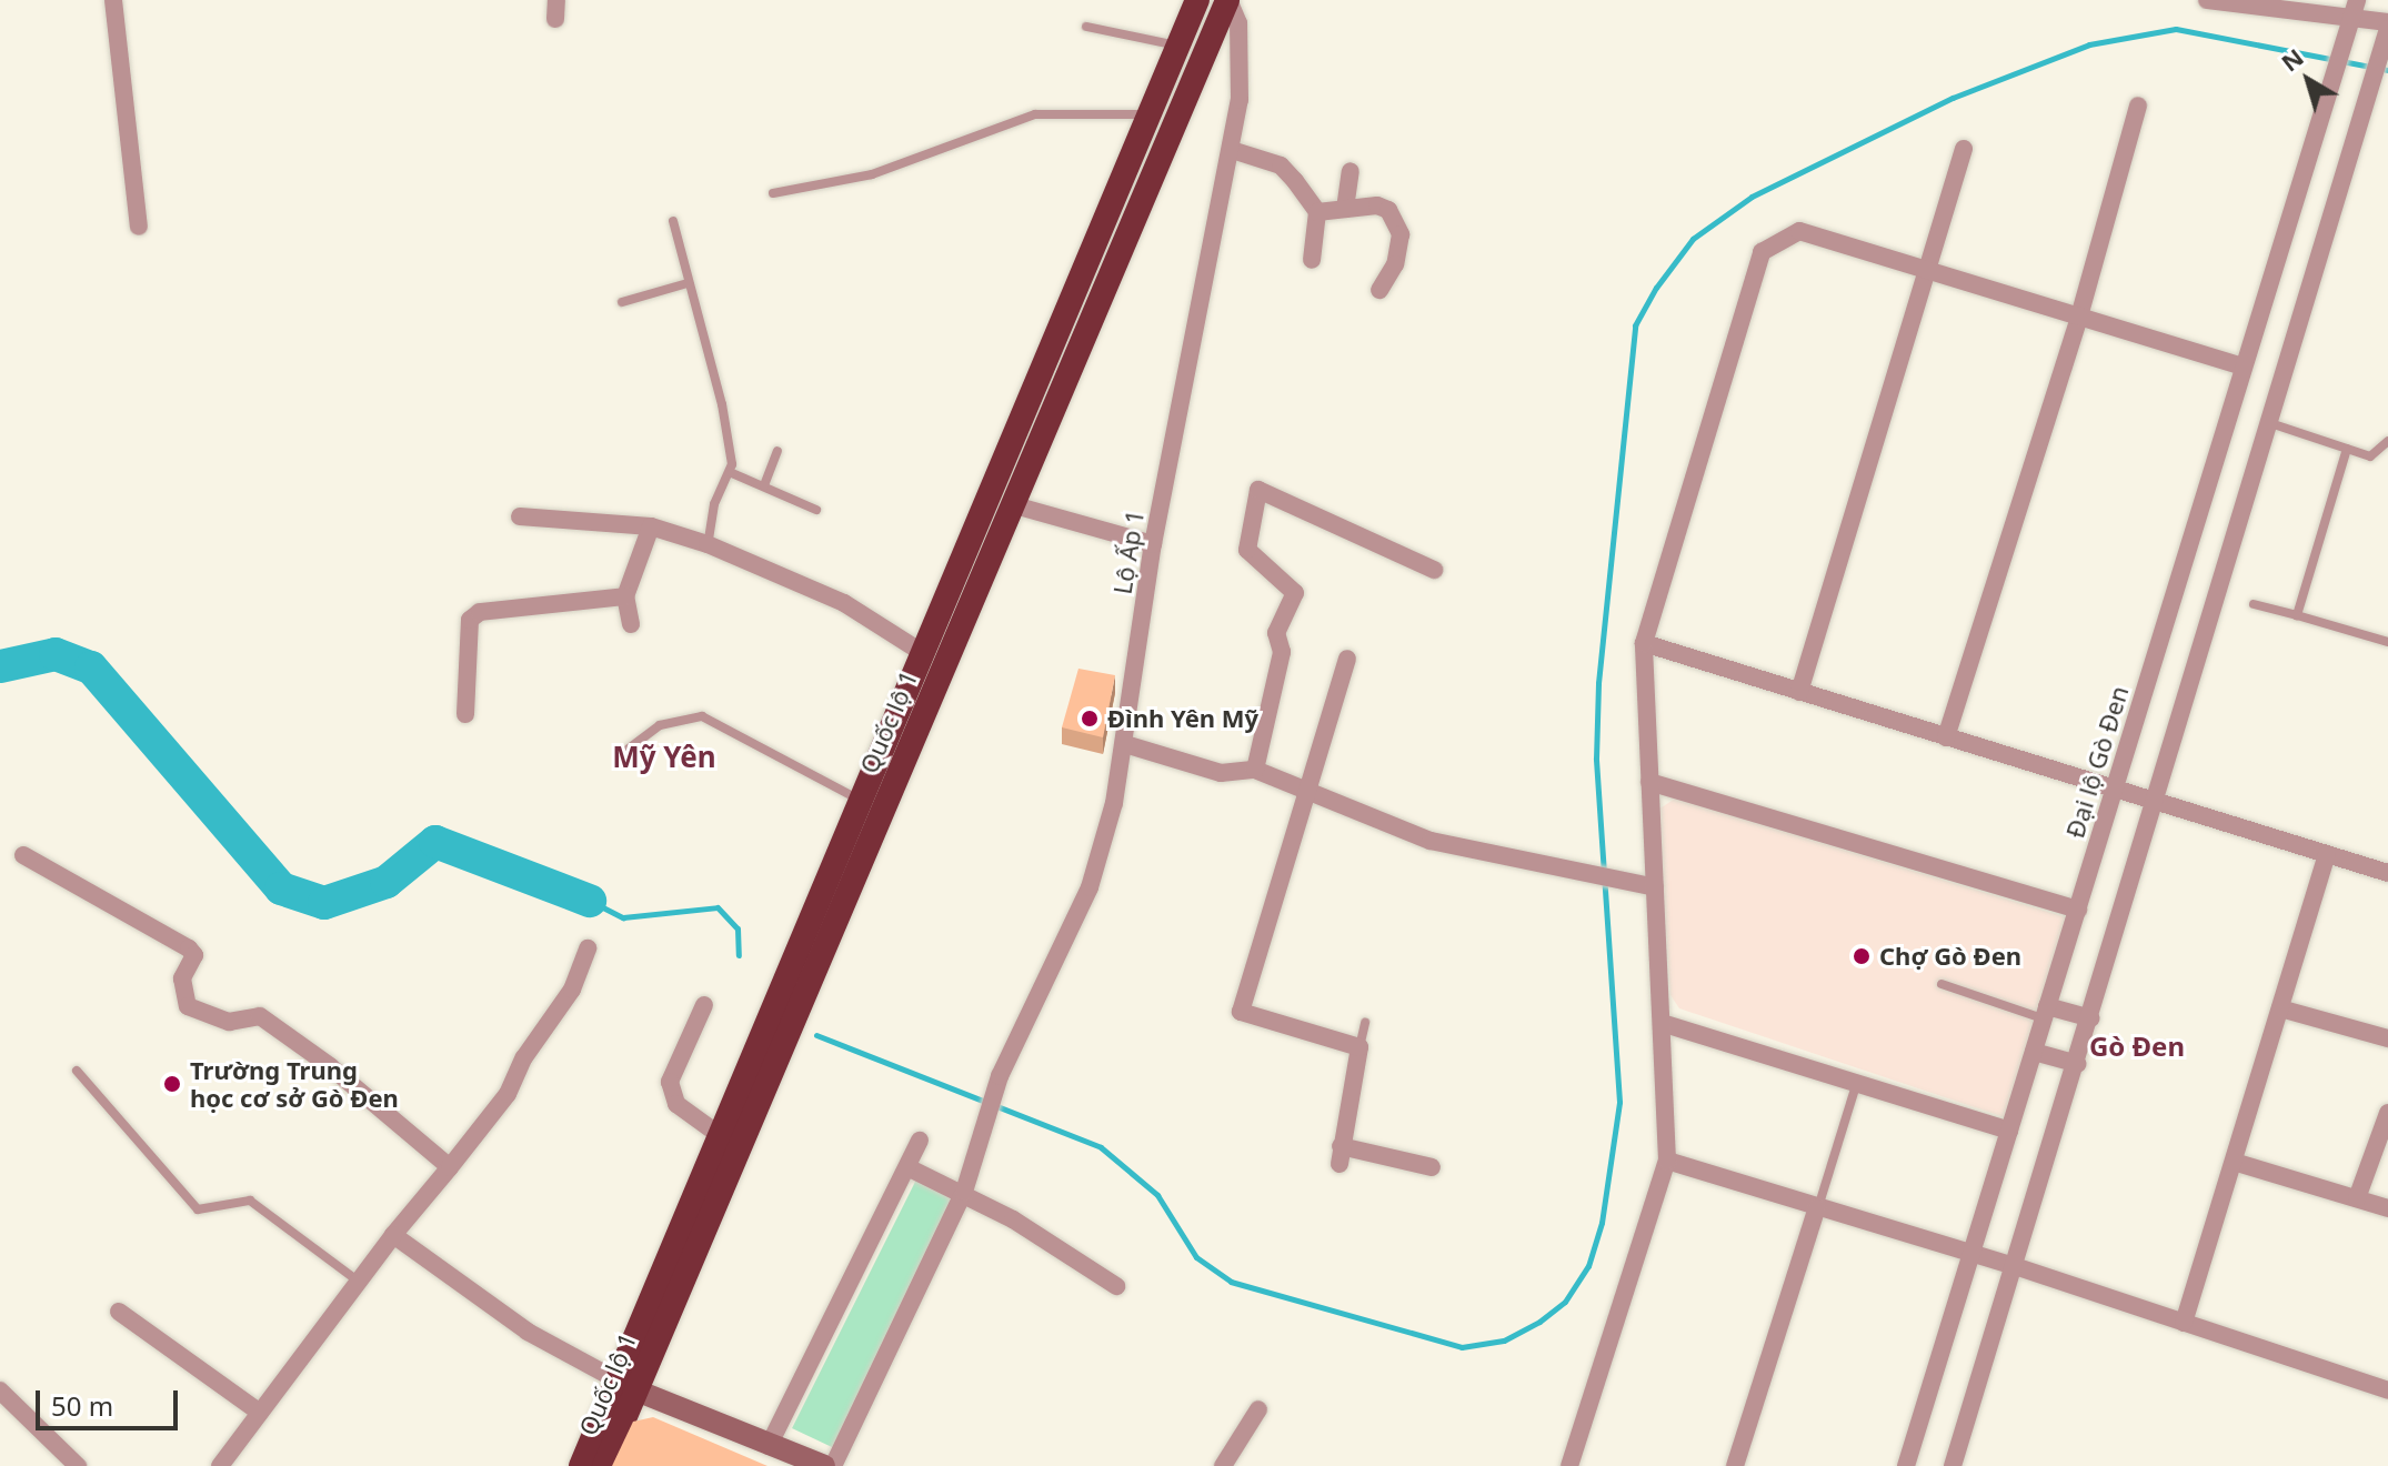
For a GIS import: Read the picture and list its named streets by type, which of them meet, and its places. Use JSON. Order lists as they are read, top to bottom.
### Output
{
  "streets": {
    "highway": ["Quốc lộ 1"],
    "street": ["Lộ Ấp 1", "Đại lộ Gò Đen"]
  },
  "crossings": [
    ["Lộ Ấp 1", "Quốc lộ 1"]
  ],
  "districts": ["Mỹ Yên", "Gò Đen"],
  "places": ["Đình Yên Mỹ", "Chợ Gò Đen", "Trường Trung học cơ sở Gò Đen"],
  "scale_bar": "50 m",
  "north": "top left"
}
